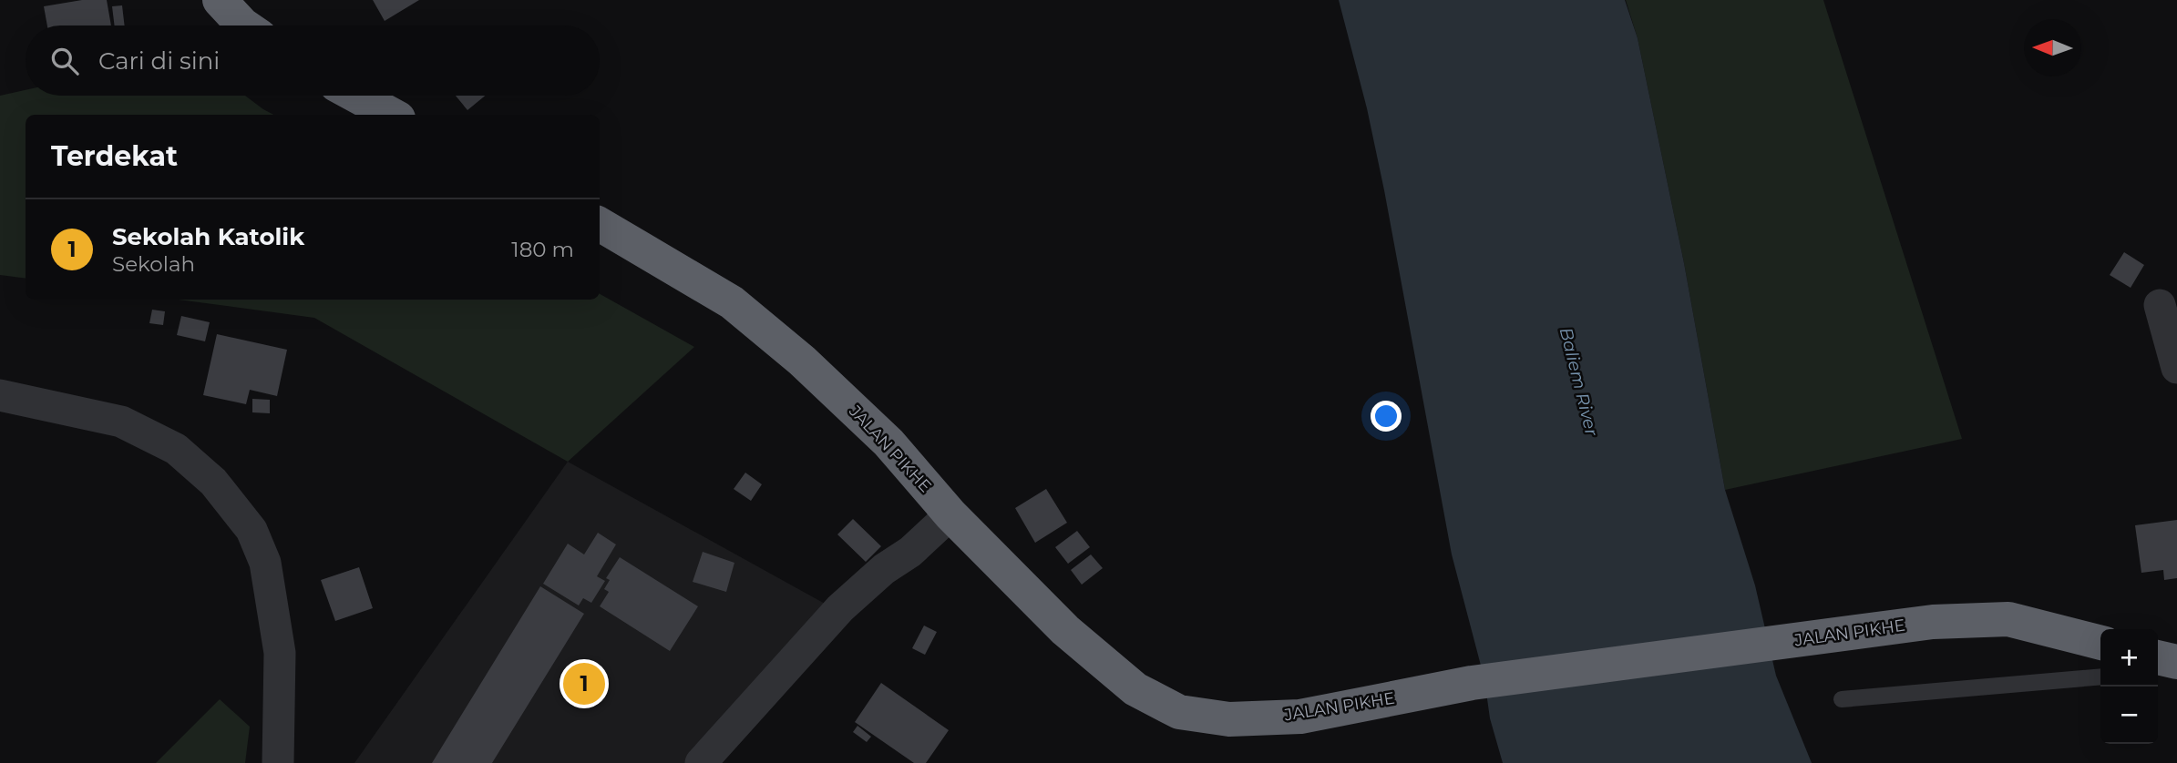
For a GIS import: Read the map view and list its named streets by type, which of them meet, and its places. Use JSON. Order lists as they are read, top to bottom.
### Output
{
  "streets": {
    "highway": ["JALAN PIKHE"]
  },
  "water": ["Baliem River"],
  "north": "left",
  "page": {
    "search": "Cari di sini",
    "heading": "Terdekat",
    "list": [
      {
        "mark": "1",
        "name": "Sekolah Katolik",
        "note": "Sekolah",
        "value": "180 m"
      }
    ],
    "map_buttons": ["+", "−"],
    "pins": "1"
  }
}
